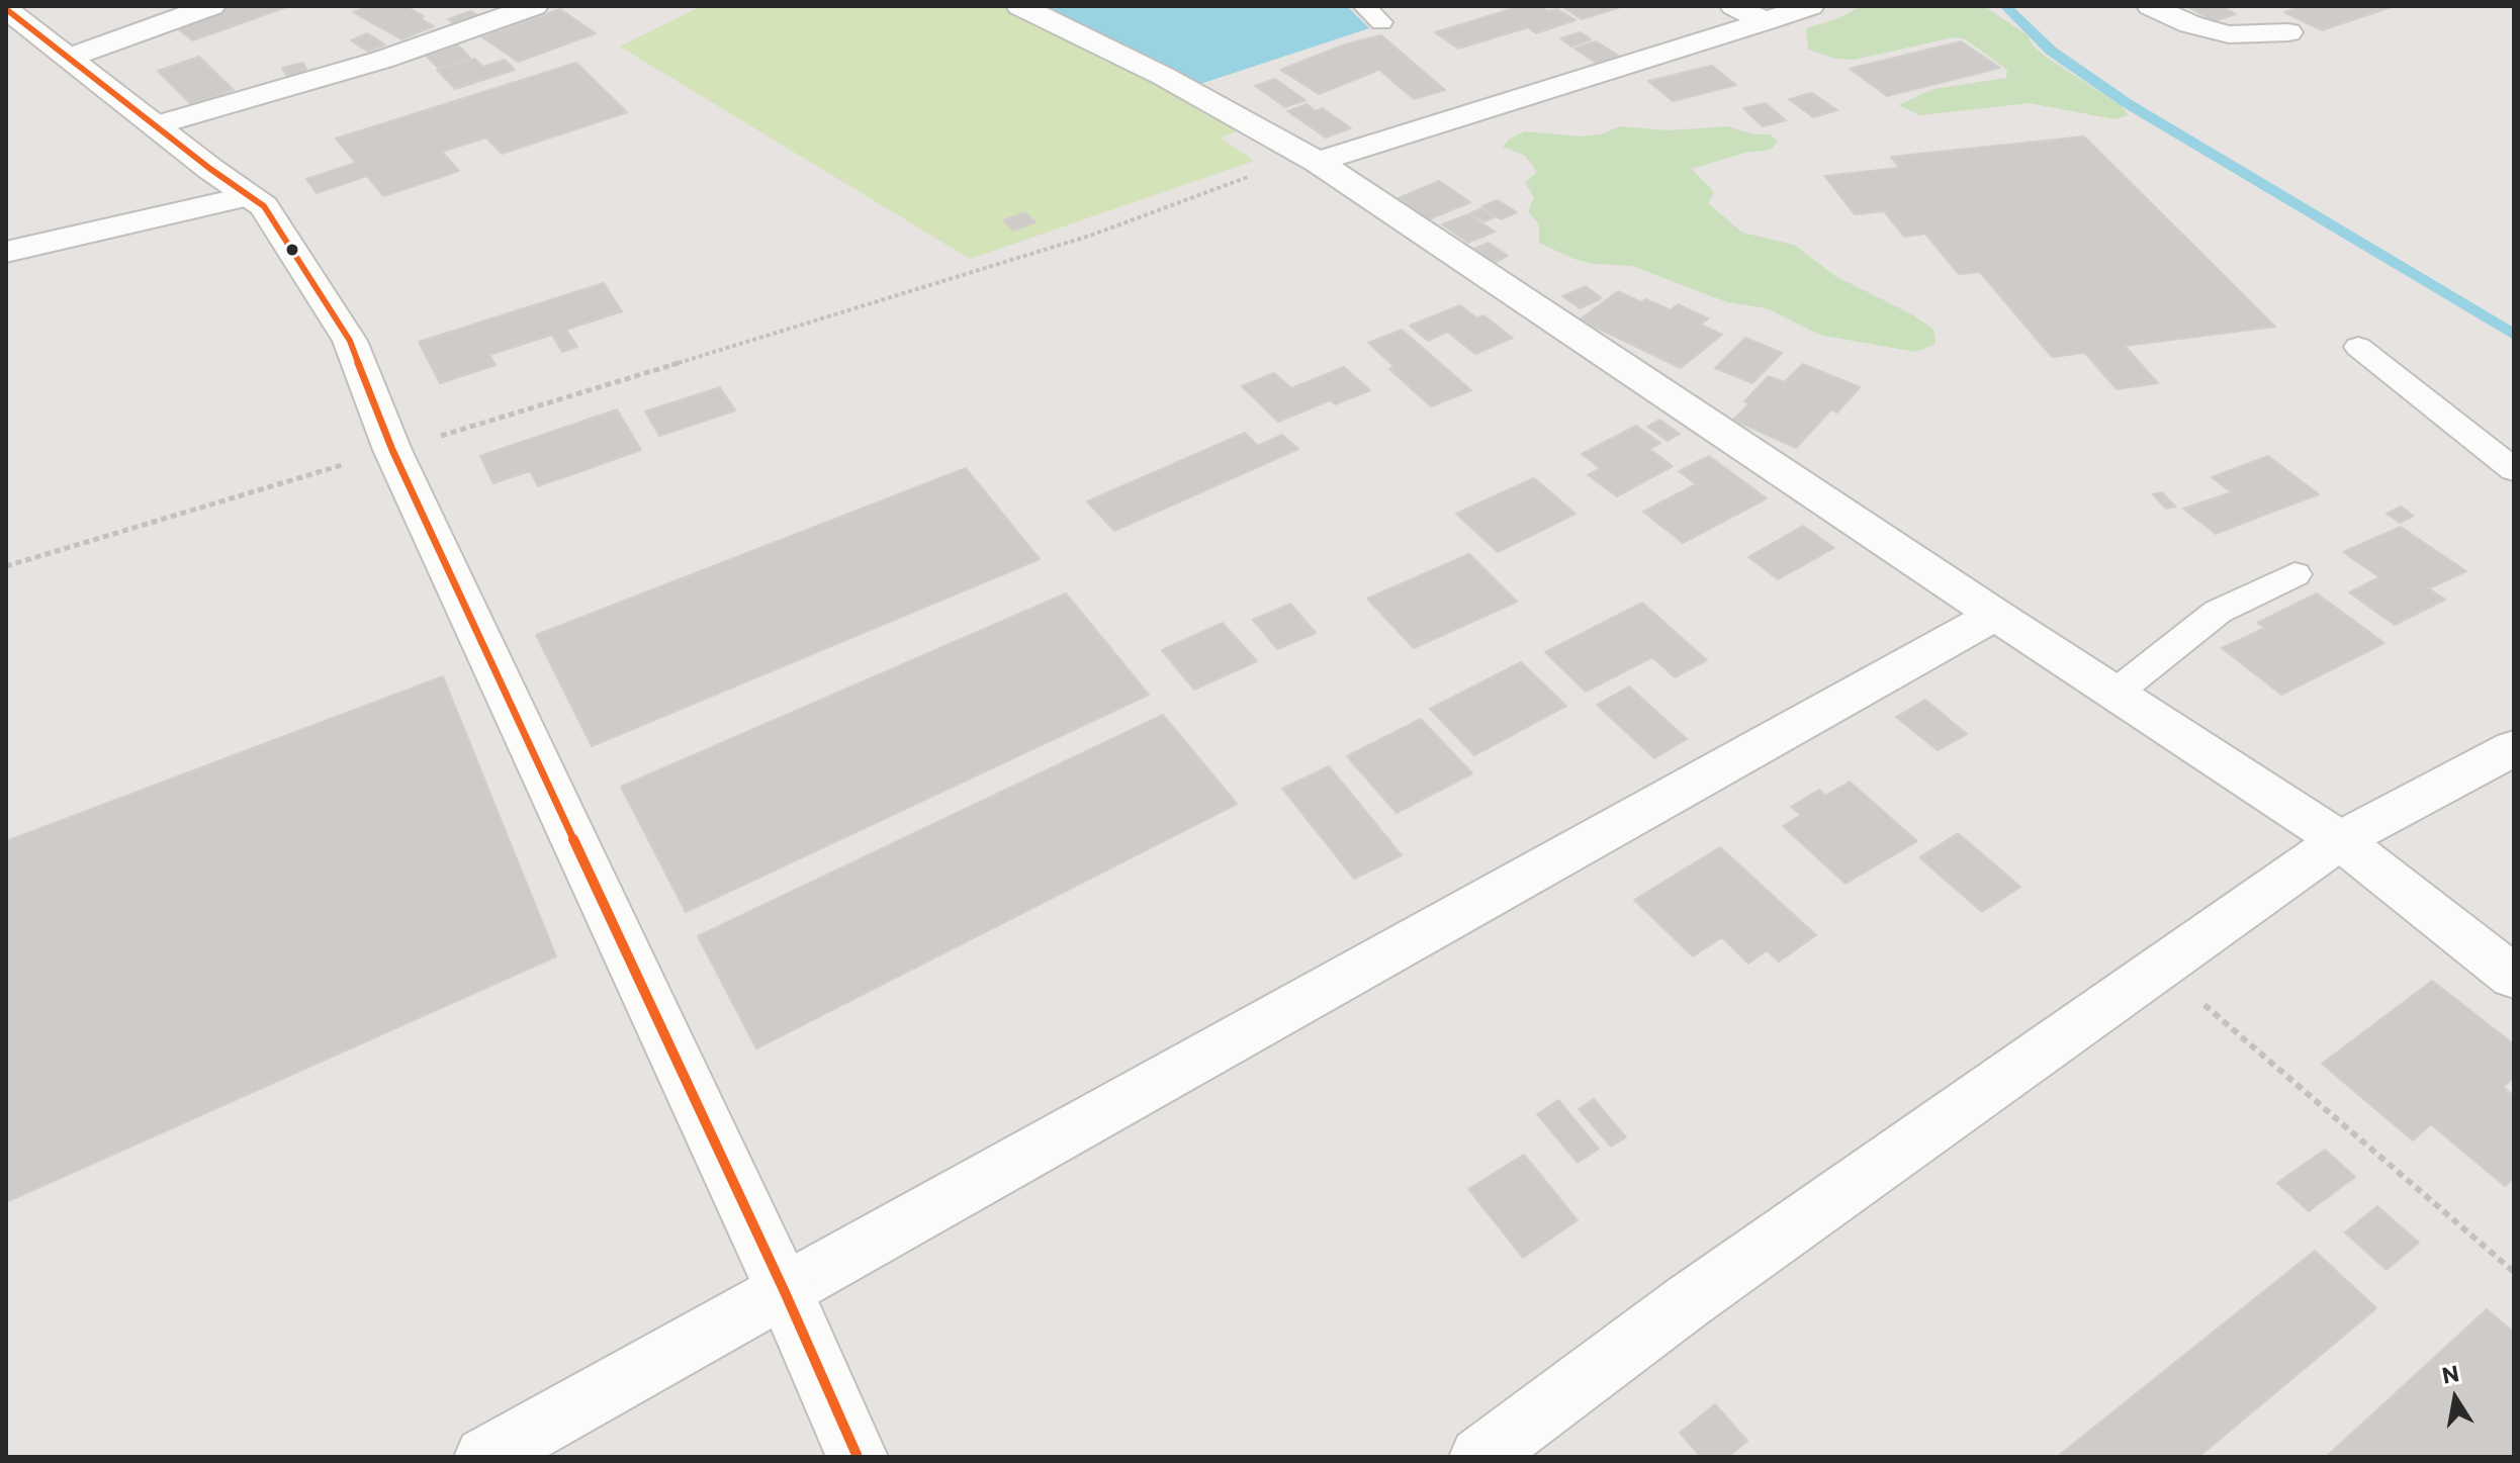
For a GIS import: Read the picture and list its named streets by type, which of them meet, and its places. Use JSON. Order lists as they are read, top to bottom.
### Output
{
  "north": "top"
}
